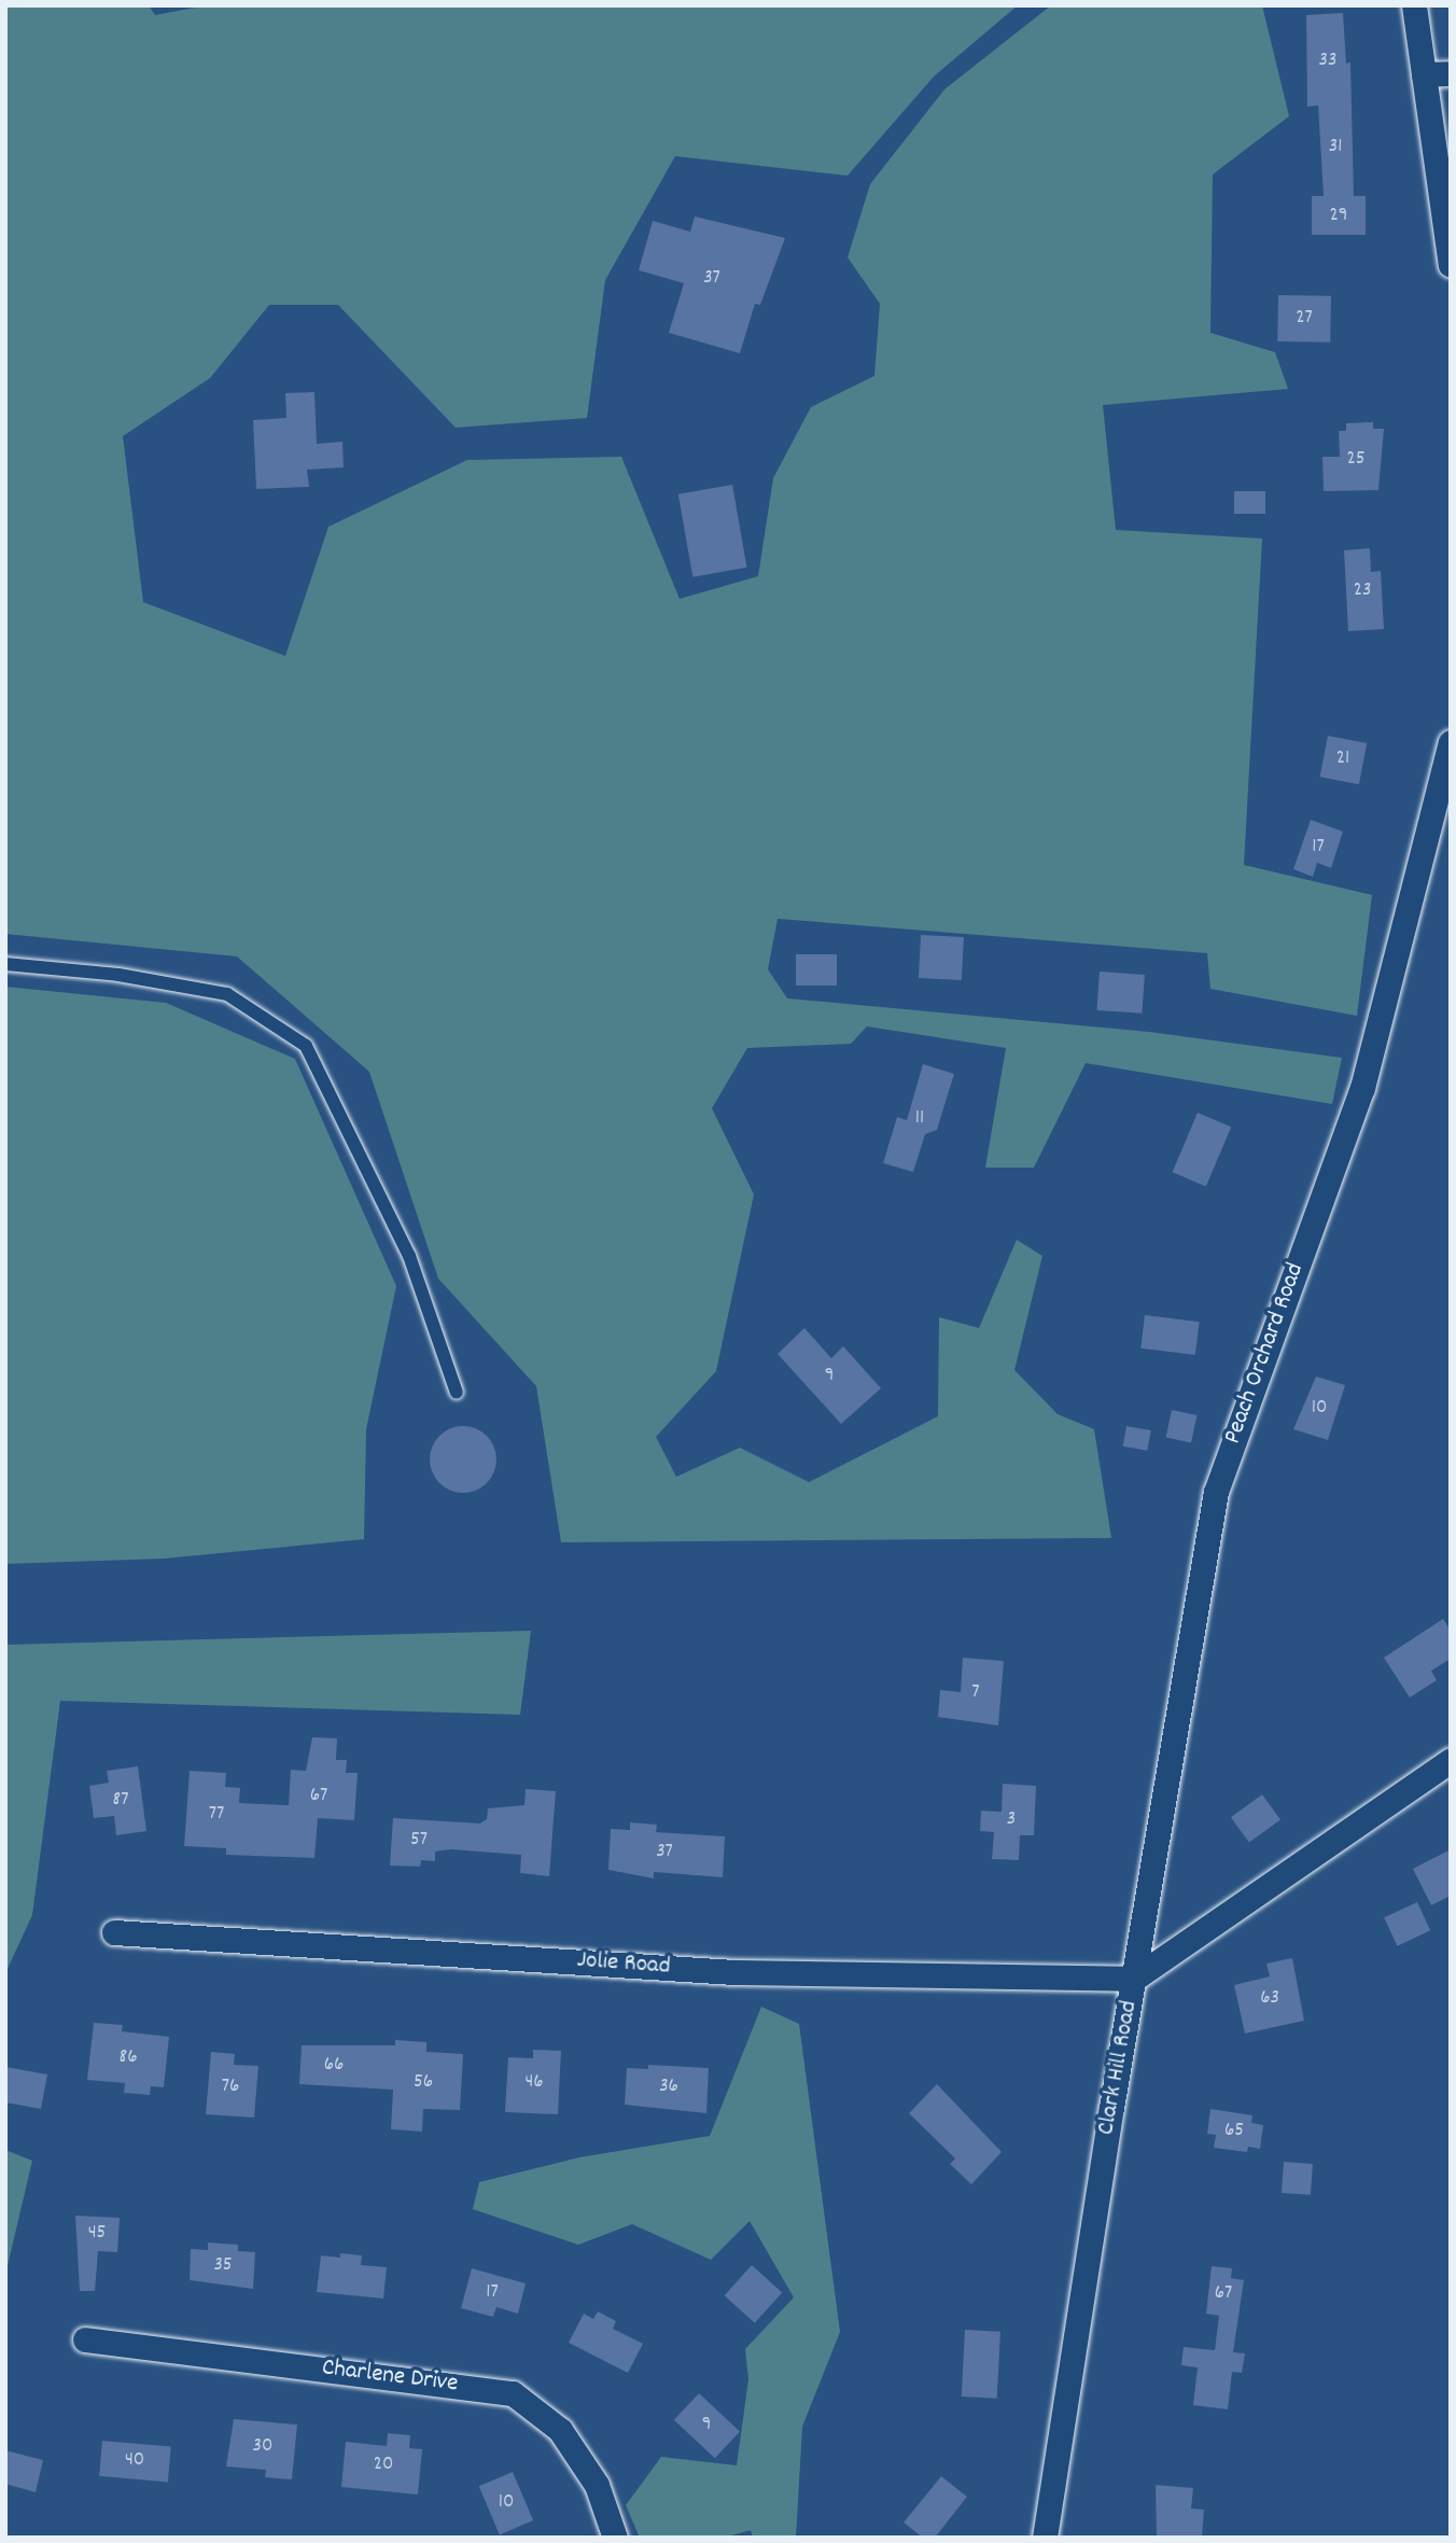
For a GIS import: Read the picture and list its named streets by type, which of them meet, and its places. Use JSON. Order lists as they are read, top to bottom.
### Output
{
  "streets": {
    "street": [
      "Peach Orchard Road",
      "Jolie Road",
      "Clark Hill Road",
      "Charlene Drive"
    ]
  },
  "crossings": [
    ["Peach Orchard Road", "Jolie Road"],
    ["Peach Orchard Road", "Clark Hill Road"],
    ["Jolie Road", "Clark Hill Road"]
  ],
  "house_numbers": [
    "33",
    "31",
    "29",
    "37",
    "27",
    "25",
    "23",
    "21",
    "17",
    "11",
    "9",
    "10",
    "7",
    "67",
    "87",
    "77",
    "3",
    "57",
    "37",
    "63",
    "86",
    "66",
    "56",
    "46",
    "76",
    "36",
    "65",
    "45",
    "35",
    "17",
    "67",
    "9",
    "30",
    "40",
    "20",
    "10"
  ]
}
